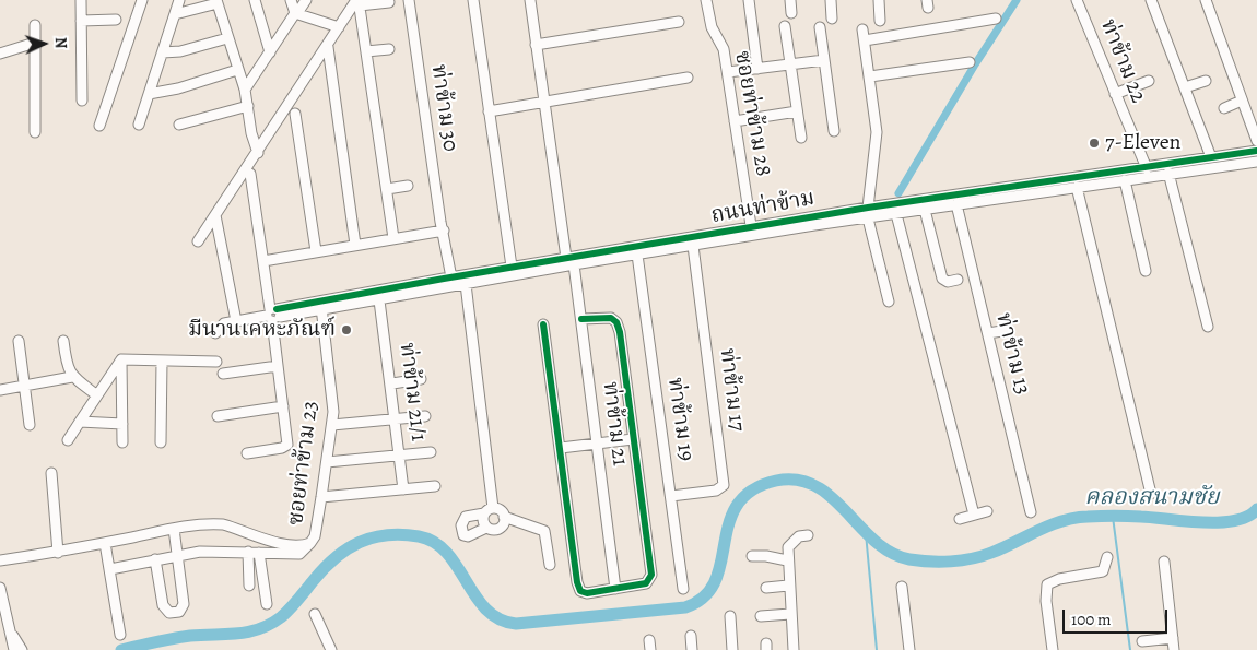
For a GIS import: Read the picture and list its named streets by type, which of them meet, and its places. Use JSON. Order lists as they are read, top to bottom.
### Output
{
  "streets": {
    "street": [
      "ท่าข้าม 22",
      "ท่าข้าม 30",
      "ซอยท่าข้าม 28",
      "ถนนท่าข้าม",
      "ท่าข้าม 13",
      "ท่าข้าม 17",
      "ท่าข้าม 21/1",
      "ท่าข้าม 19",
      "ท่าข้าม 21",
      "ซอยท่าข้าม 23"
    ]
  },
  "crossings": [
    ["ท่าข้าม 22", "ถนนท่าข้าม"],
    ["ท่าข้าม 30", "ถนนท่าข้าม"],
    ["ซอยท่าข้าม 28", "ถนนท่าข้าม"],
    ["ถนนท่าข้าม", "ท่าข้าม 13"],
    ["ถนนท่าข้าม", "ท่าข้าม 17"],
    ["ถนนท่าข้าม", "ท่าข้าม 21/1"],
    ["ถนนท่าข้าม", "ท่าข้าม 19"],
    ["ถนนท่าข้าม", "ท่าข้าม 21"],
    ["ถนนท่าข้าม", "ซอยท่าข้าม 23"],
    ["ท่าข้าม 17", "ท่าข้าม 19"]
  ],
  "water": ["คลองสนามชัย"],
  "places": ["7-Eleven", "มีนานเคหะภัณฑ์"],
  "scale_bar": "100 m",
  "north": "right"
}
